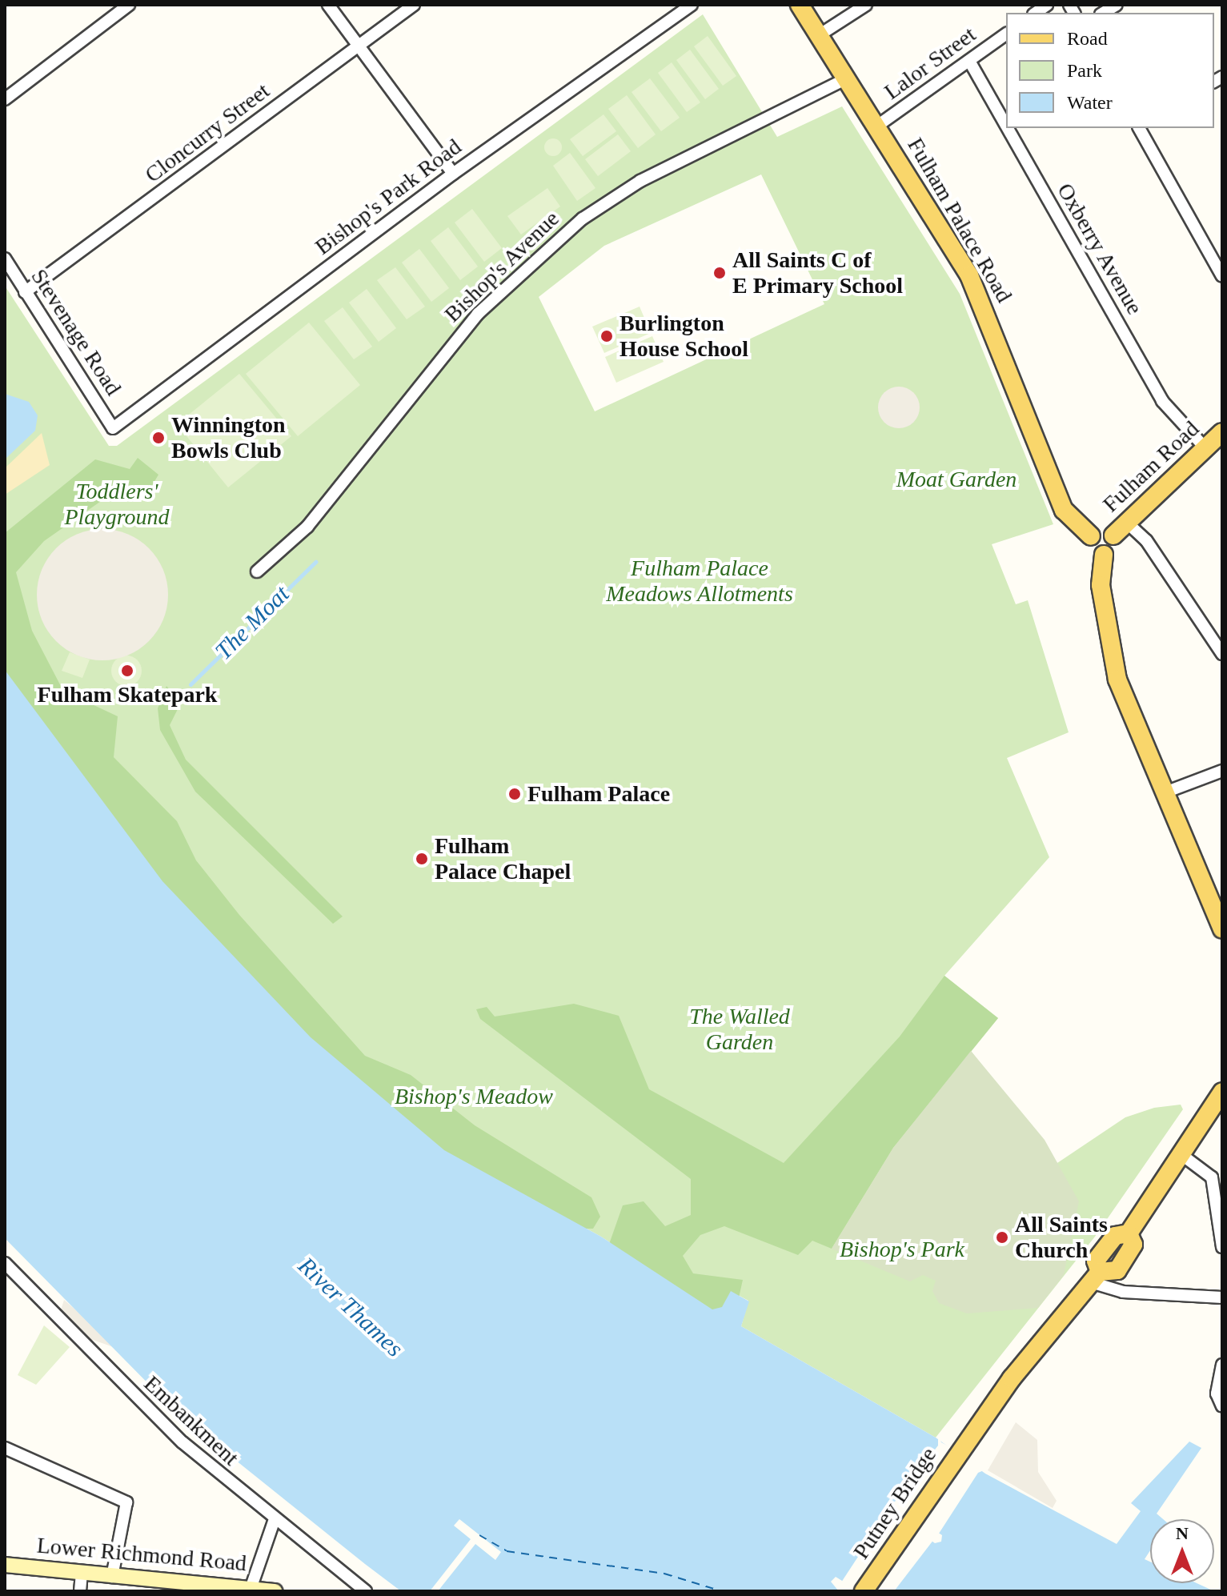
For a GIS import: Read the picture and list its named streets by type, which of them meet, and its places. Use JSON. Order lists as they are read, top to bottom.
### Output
{
  "streets": {
    "main road": [
      "Fulham Palace Road",
      "Fulham Road",
      "Putney Bridge",
      "Lower Richmond Road"
    ],
    "street": [
      "Lalor Street",
      "Cloncurry Street",
      "Bishop's Park Road",
      "Oxberry Avenue",
      "Bishop's Avenue",
      "Stevenage Road",
      "Embankment"
    ]
  },
  "crossings": [
    ["Lalor Street", "Fulham Palace Road"],
    ["Lalor Street", "Oxberry Avenue"],
    ["Cloncurry Street", "Stevenage Road"],
    ["Bishop's Park Road", "Stevenage Road"],
    ["Fulham Palace Road", "Bishop's Avenue"],
    ["Fulham Palace Road", "Fulham Road"],
    ["Oxberry Avenue", "Fulham Road"]
  ],
  "water": ["The Moat", "River Thames"],
  "parks": [
    "Moat Garden",
    "Toddlers' Playground",
    "Fulham Palace Meadows Allotments",
    "The Walled Garden",
    "Bishop's Meadow",
    "Bishop's Park"
  ],
  "places": [
    "All Saints C of E Primary School",
    "Burlington House School",
    "Winnington Bowls Club",
    "Fulham Skatepark",
    "Fulham Palace",
    "Fulham Palace Chapel",
    "All Saints Church"
  ],
  "legend": ["Road", "Park", "Water"],
  "north": "top"
}
